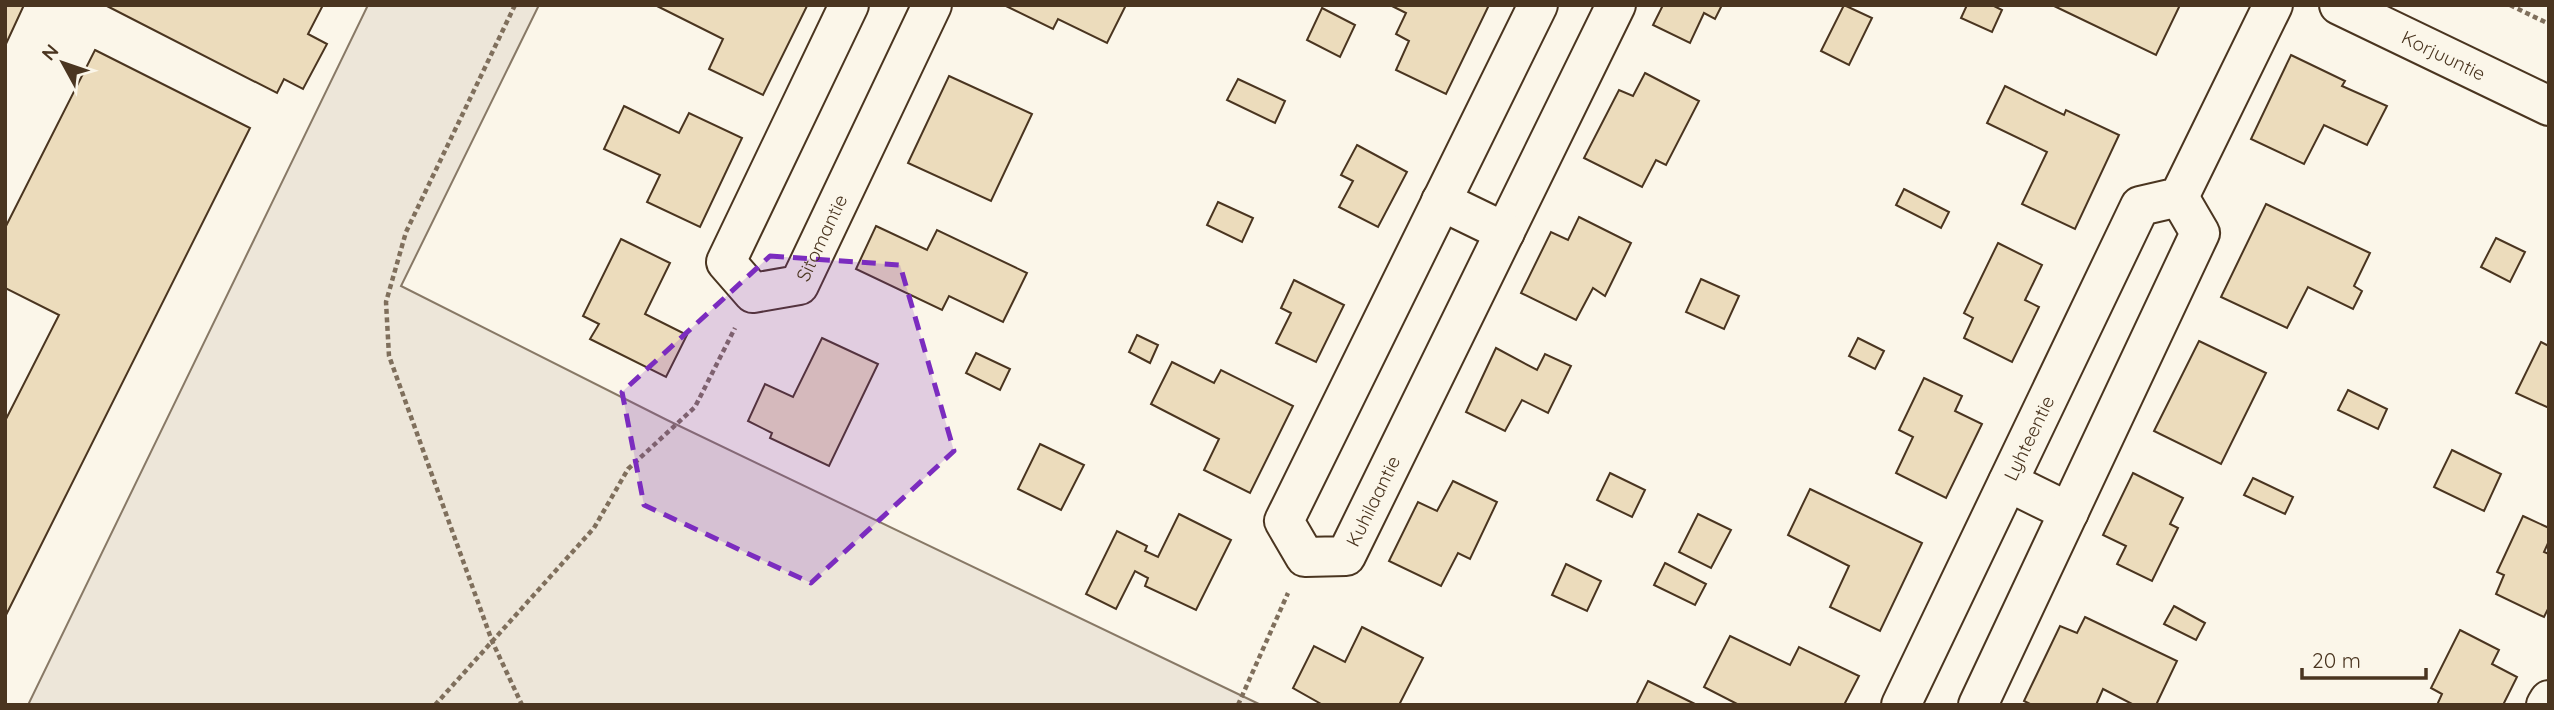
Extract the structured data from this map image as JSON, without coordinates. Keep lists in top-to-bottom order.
{
  "streets": {
    "street": [
      "Korjuuntie",
      "Sitomantie",
      "Lyhteentie",
      "Kuhilaantie"
    ]
  },
  "scale_bar": "20 m",
  "north": "top left"
}
